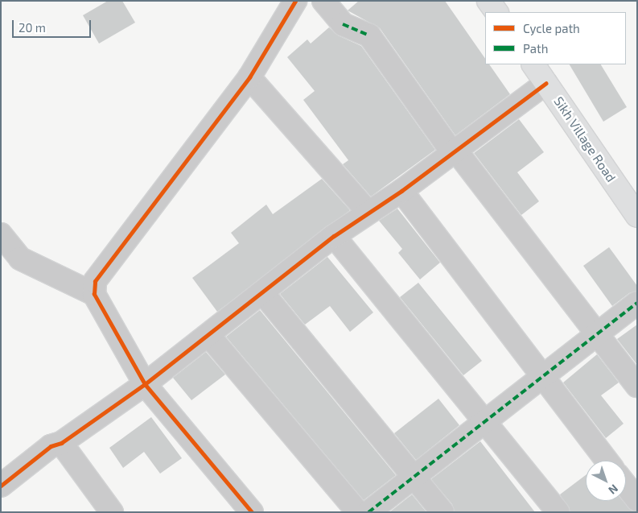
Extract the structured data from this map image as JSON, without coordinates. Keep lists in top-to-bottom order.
{
  "streets": {
    "main road": ["Sikh Village Road"]
  },
  "legend": ["Cycle path", "Path"],
  "scale_bar": "20 m",
  "north": "bottom right"
}
